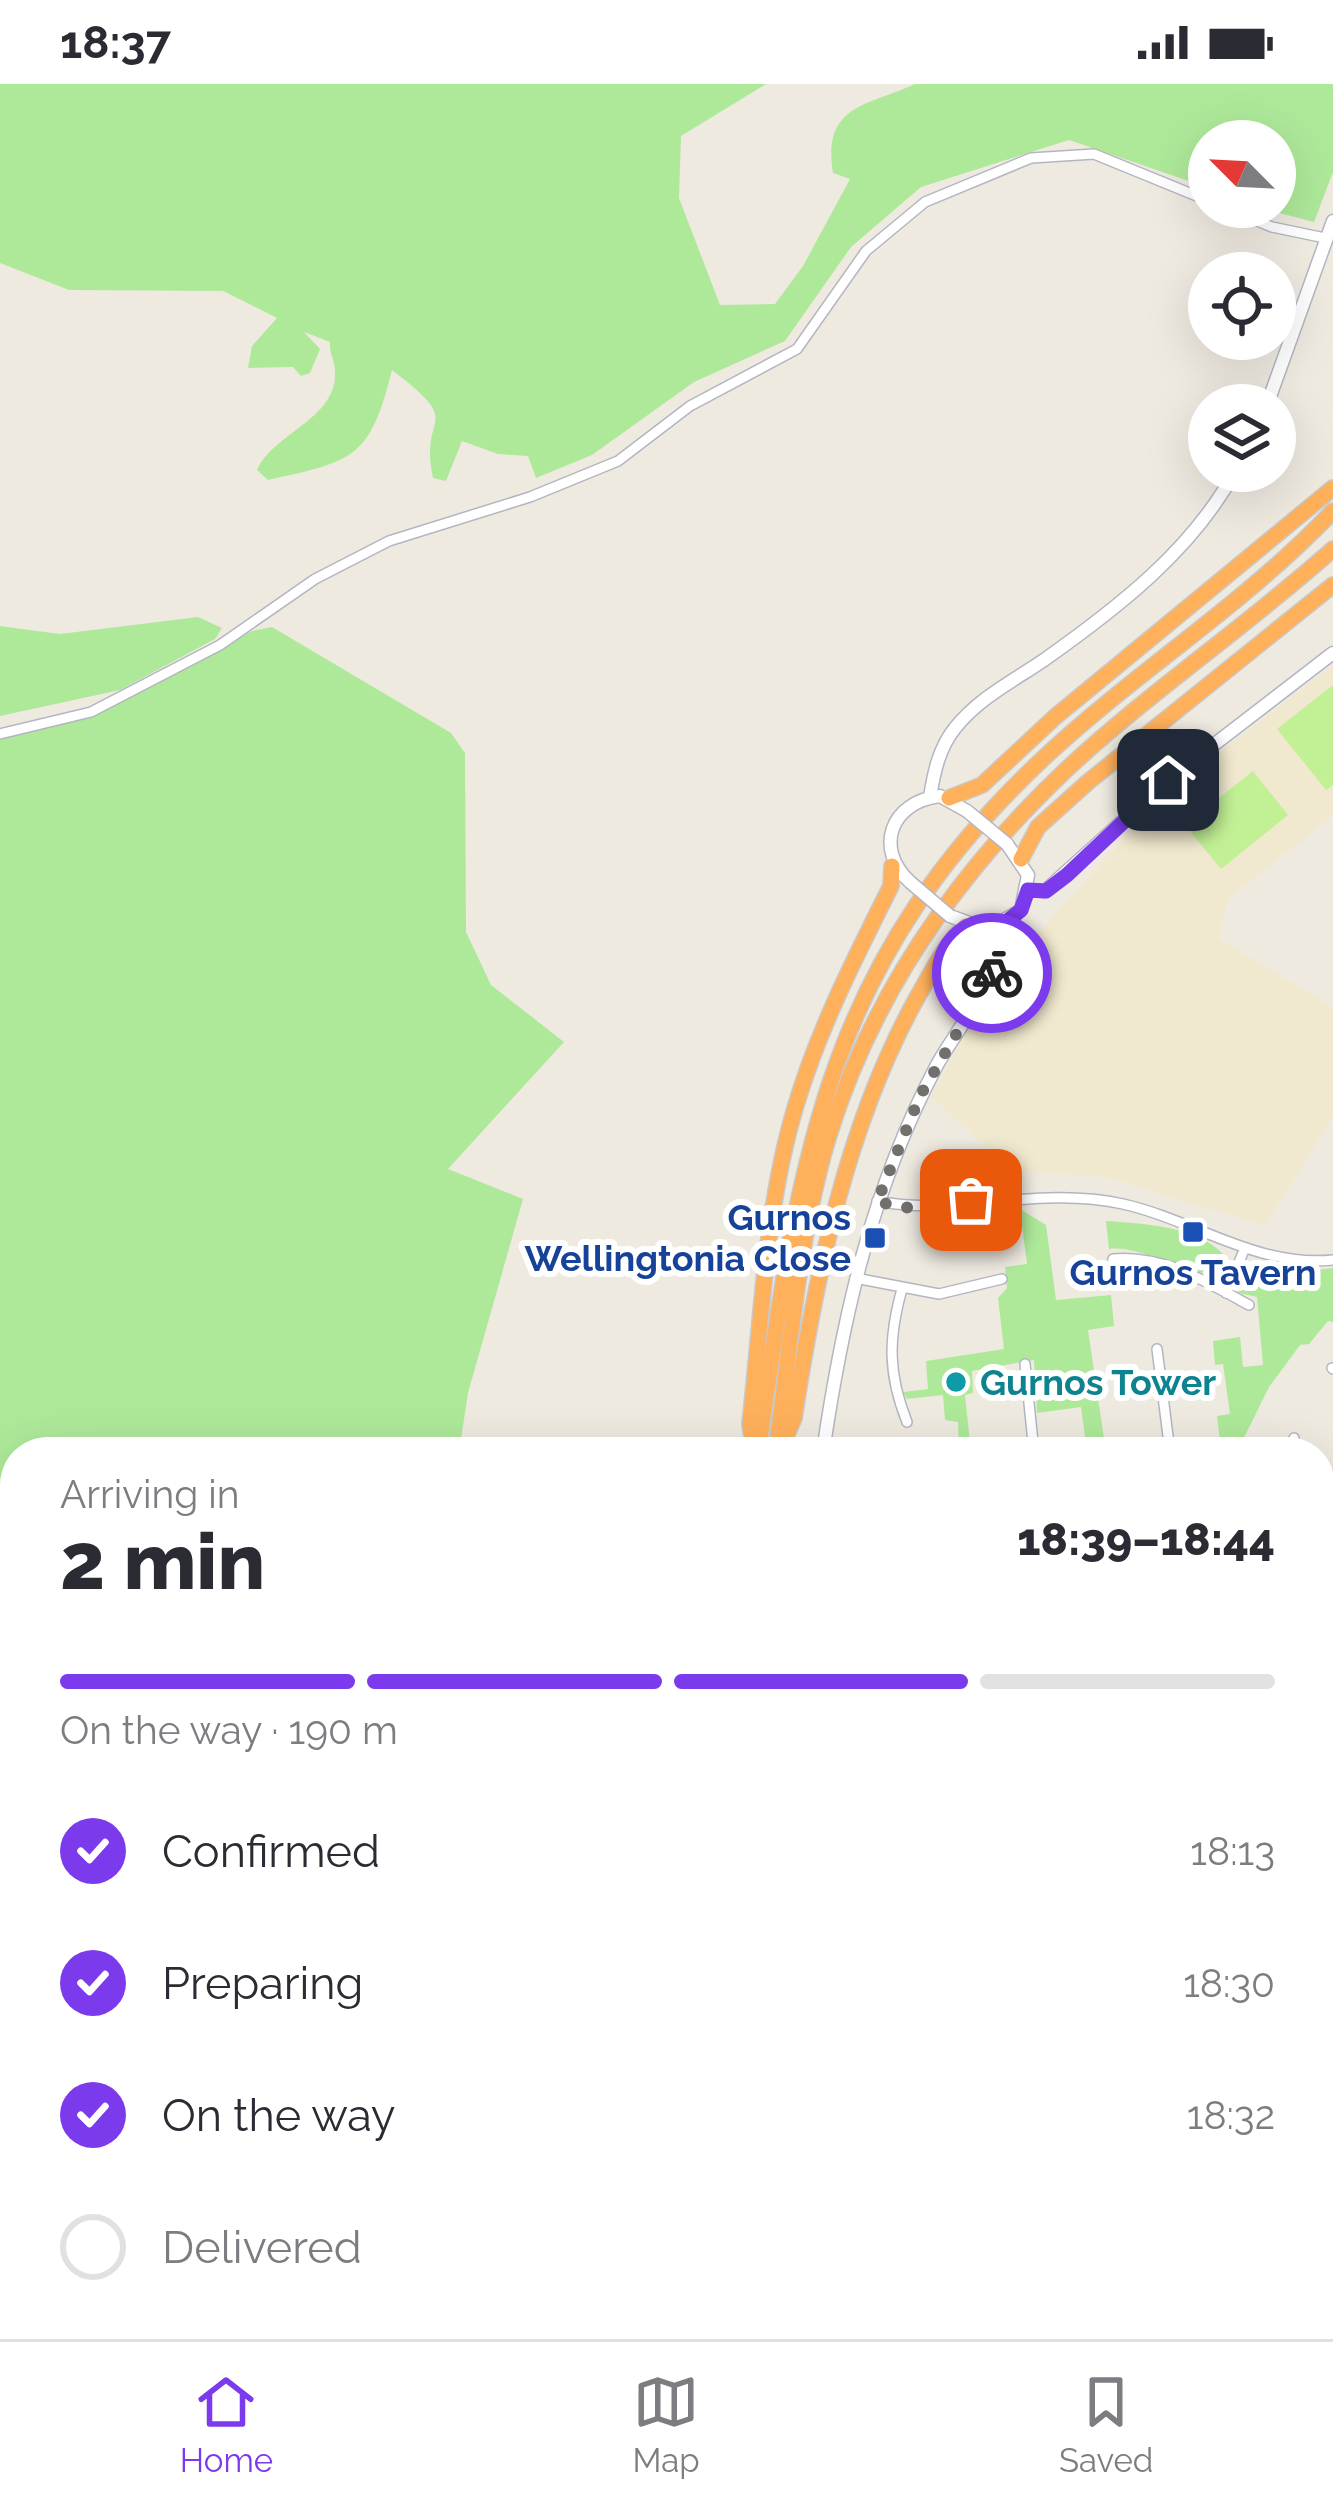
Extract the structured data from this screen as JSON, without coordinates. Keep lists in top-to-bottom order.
{
  "places": {
    "transit": ["Gurnos Tavern", "Gurnos Wellingtonia Close"],
    "other": ["Gurnos Tower"]
  },
  "north": "top left",
  "page": {
    "status": "18:37",
    "heading": ["2 min", "Arriving in", "18:39–18:44"],
    "bar": "On the way · 190 m",
    "list": [
      ["Confirmed", "18:13"],
      ["Preparing", "18:30"],
      ["On the way", "18:32"],
      "Delivered"
    ],
    "tabs": ["Home", "Map", "Saved"]
  }
}
